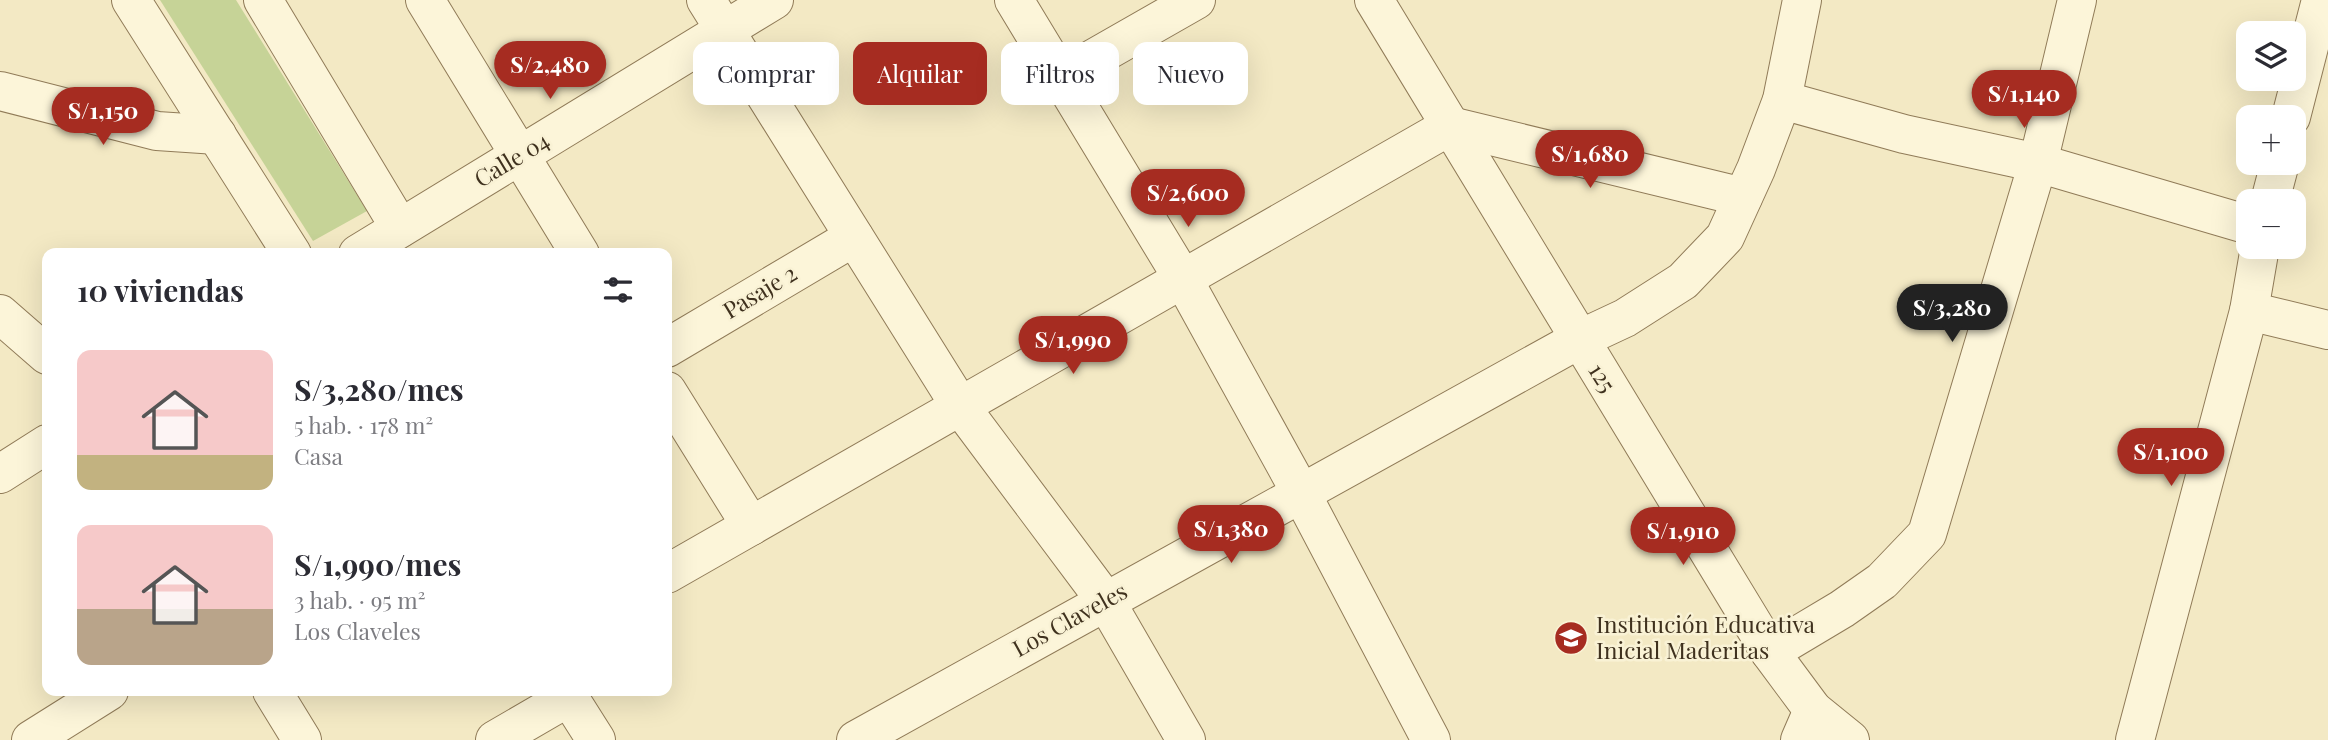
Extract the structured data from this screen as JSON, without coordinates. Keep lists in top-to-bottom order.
{
  "streets": {
    "street": [
      "Calle 04",
      "Pasaje 2",
      "125",
      "Los Claveles"
    ]
  },
  "crossings": [
    ["125", "Los Claveles"]
  ],
  "places": {
    "school or university": ["Institución Educativa Inicial Maderitas"]
  },
  "page": {
    "map_buttons": ["+", "−"],
    "price": [
      "S/2,480",
      "S/1,140",
      "S/1,150",
      "S/1,680",
      "S/2,600",
      "S/3,280",
      "S/1,990",
      "S/1,100",
      "S/1,380",
      "S/1,910"
    ],
    "chip": [
      "Comprar",
      "Alquilar",
      "Filtros",
      "Nuevo"
    ],
    "heading": "10 viviendas",
    "list": [
      {
        "name": "S/3,280/mes",
        "note": "5 hab. · 178 m² · Casa"
      },
      {
        "name": "S/1,990/mes",
        "note": "3 hab. · 95 m² · Los Claveles"
      }
    ]
  }
}
